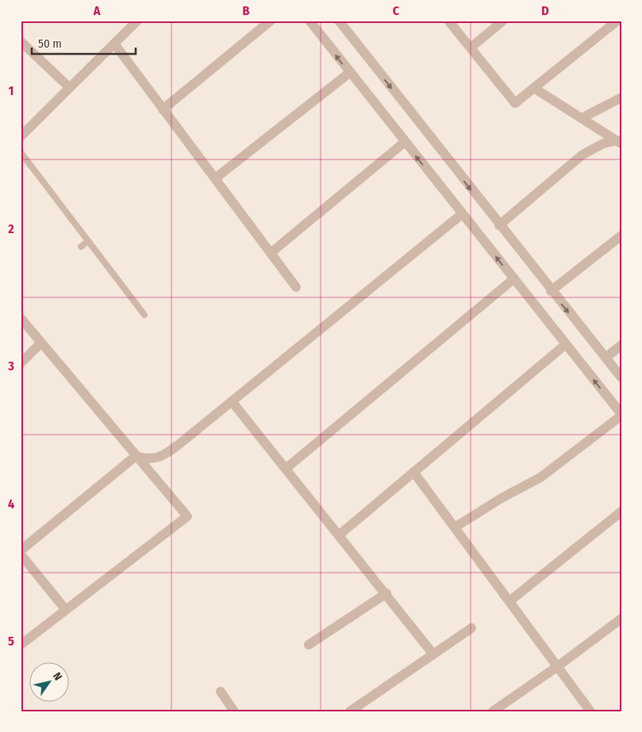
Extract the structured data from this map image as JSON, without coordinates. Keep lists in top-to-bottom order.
{
  "scale_bar": "50 m",
  "north": "top right",
  "grid": {
    "columns": [
      "A",
      "B",
      "C",
      "D"
    ],
    "rows": [
      "1",
      "2",
      "3",
      "4",
      "5"
    ]
  }
}
